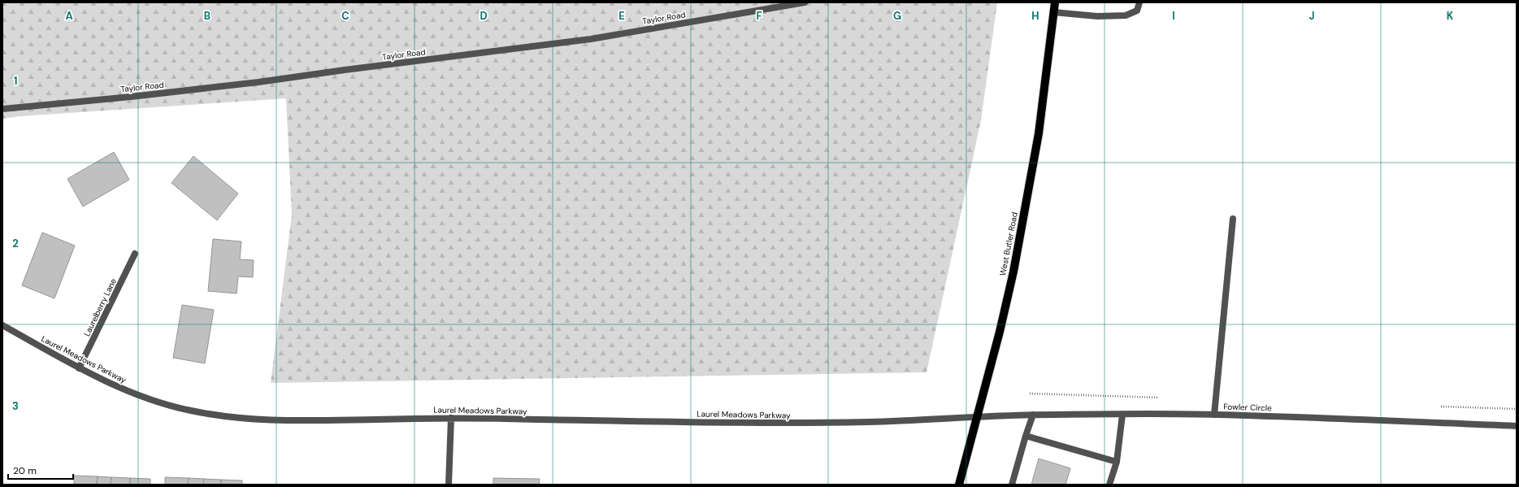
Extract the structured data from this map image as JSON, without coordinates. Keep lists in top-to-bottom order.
{
  "streets": {
    "main road": ["West Butler Road"],
    "street": [
      "Taylor Road",
      "Laurelberry Lane",
      "Laurel Meadows Parkway",
      "Fowler Circle"
    ]
  },
  "crossings": [
    ["West Butler Road", "Laurel Meadows Parkway"],
    ["West Butler Road", "Fowler Circle"],
    ["Laurelberry Lane", "Laurel Meadows Parkway"],
    ["Laurel Meadows Parkway", "Fowler Circle"]
  ],
  "scale_bar": "20 m",
  "grid": {
    "columns": [
      "A",
      "B",
      "C",
      "D",
      "E",
      "F",
      "G",
      "H",
      "I",
      "J",
      "K"
    ],
    "rows": ["1", "2", "3"]
  }
}
